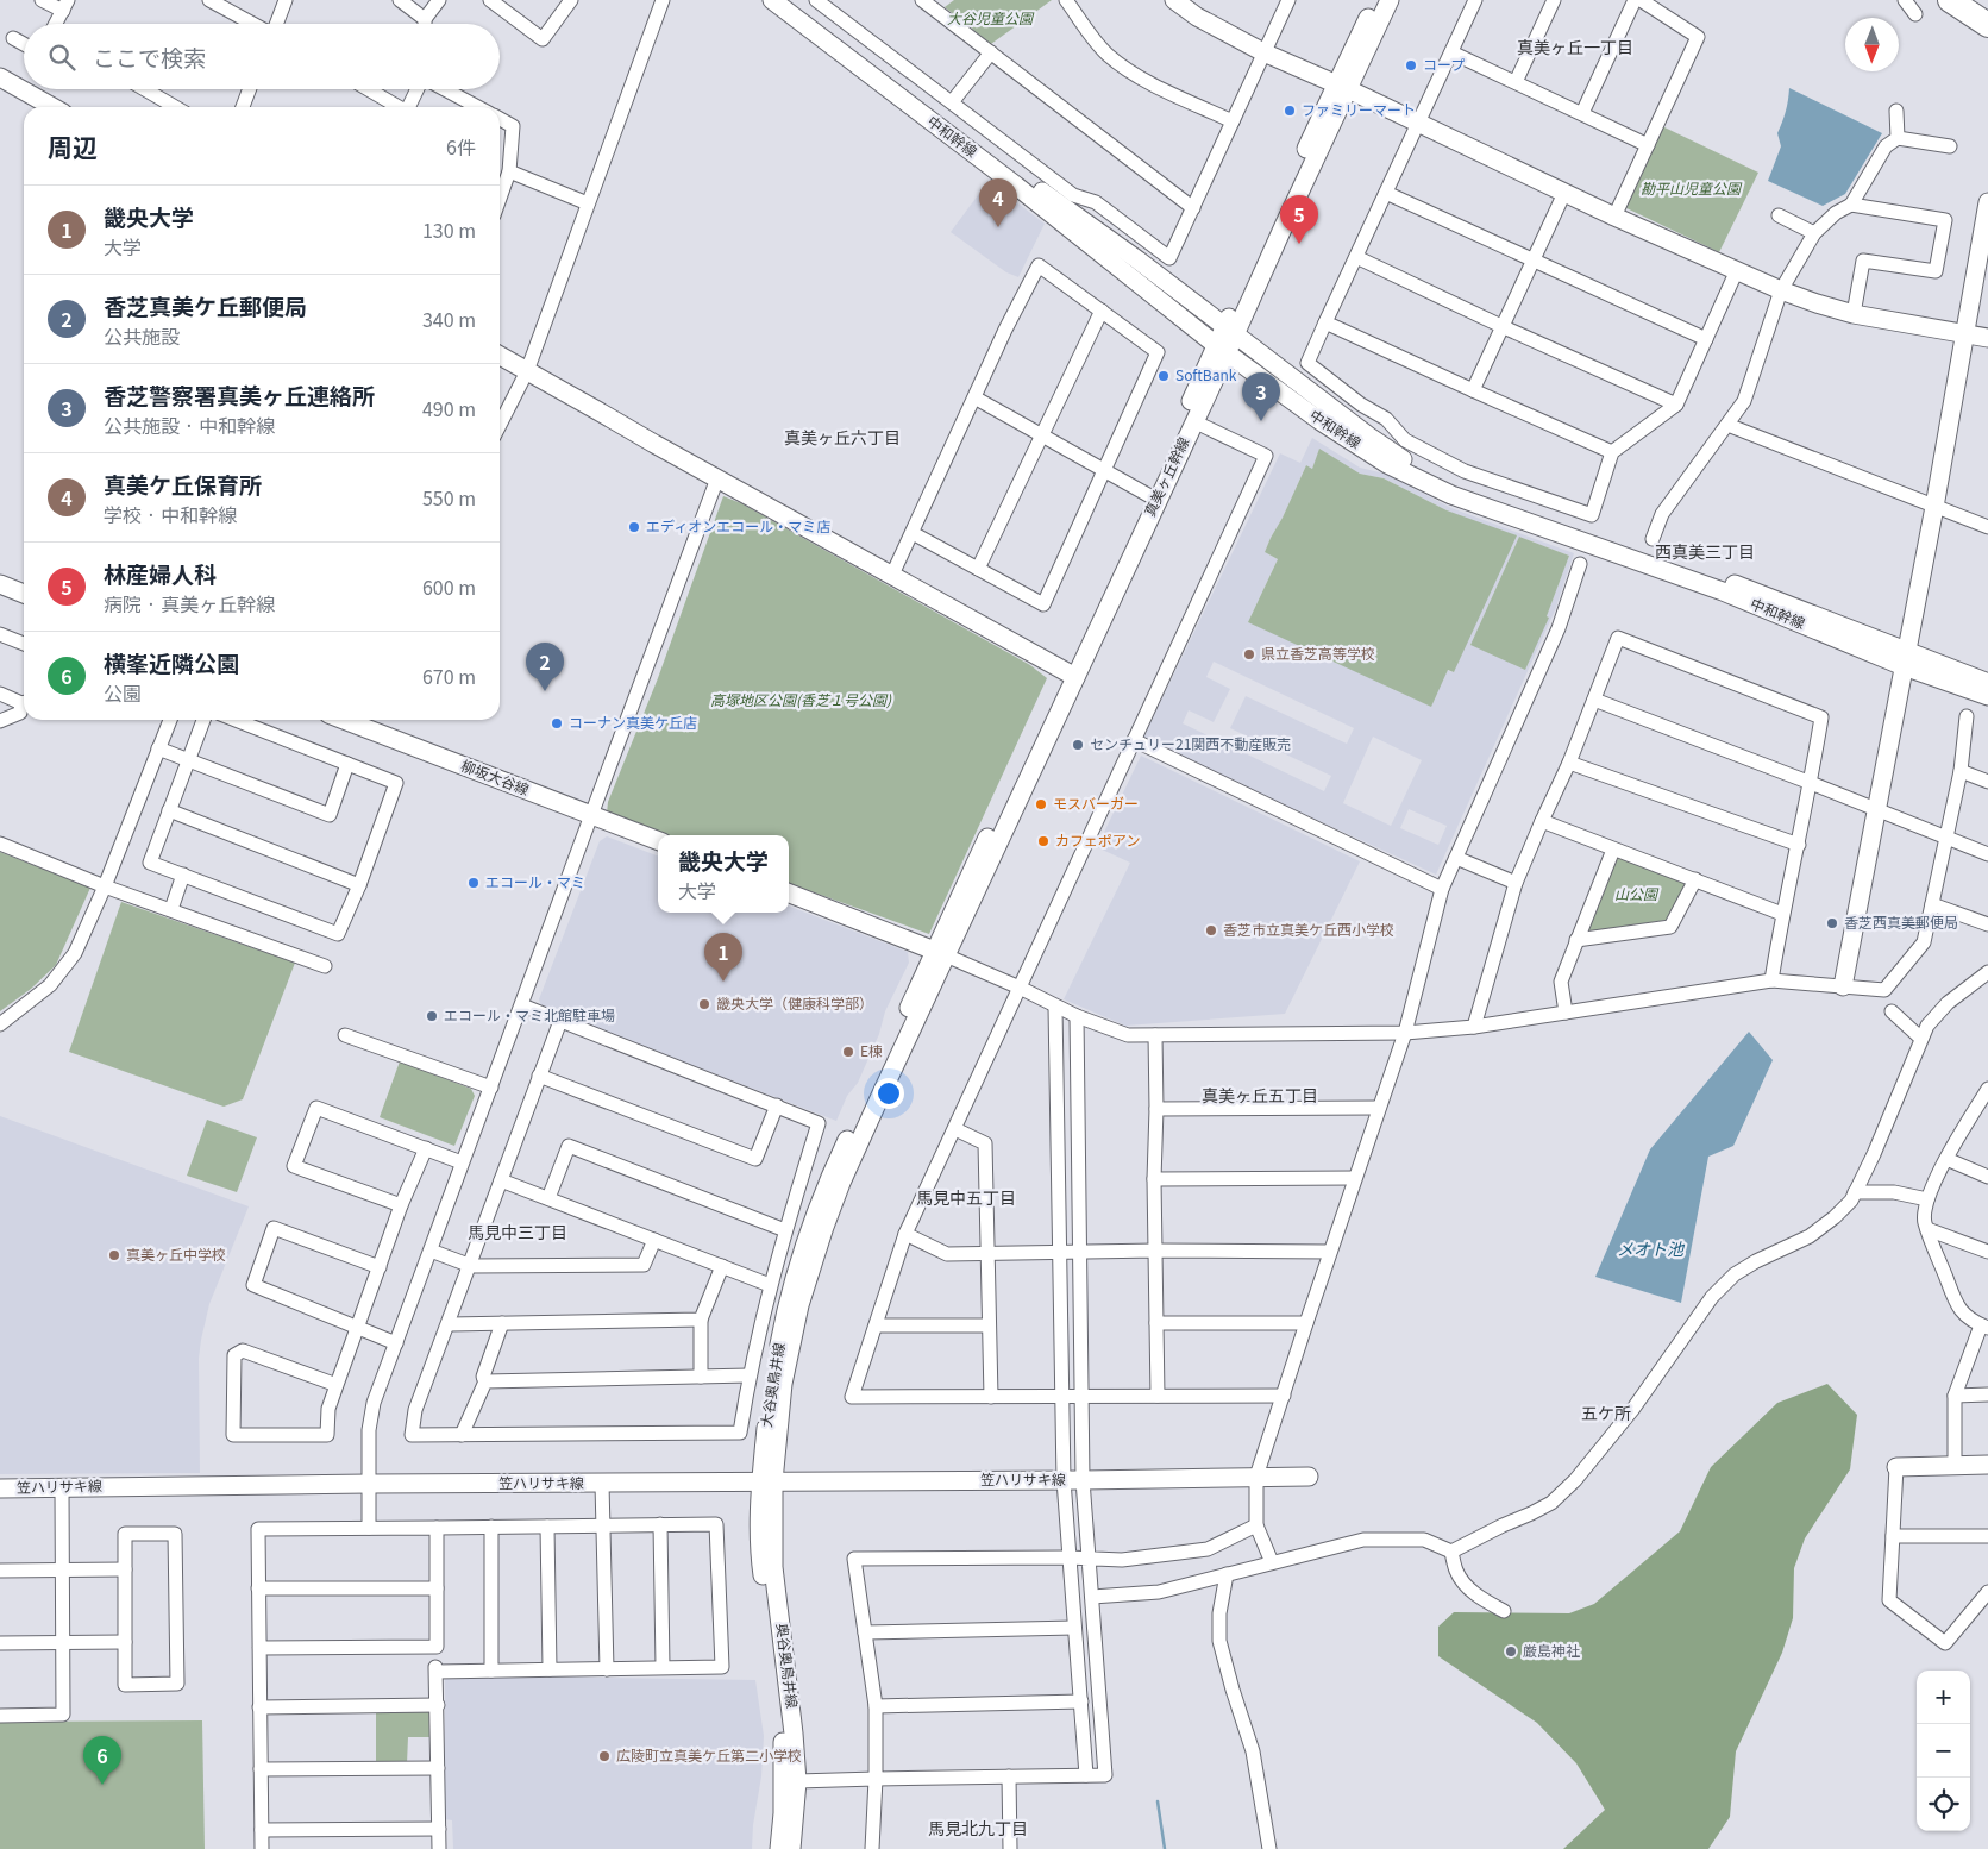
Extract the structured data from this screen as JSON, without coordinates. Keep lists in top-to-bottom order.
{
  "streets": {
    "street": [
      "中和幹線",
      "真美ヶ丘幹線",
      "柳坂大谷線",
      "大谷奥鳥井線",
      "笠ハリサキ線",
      "奥谷奥鳥井線"
    ]
  },
  "crossings": [
    ["中和幹線", "真美ヶ丘幹線"],
    ["真美ヶ丘幹線", "大谷奥鳥井線"],
    ["大谷奥鳥井線", "笠ハリサキ線"],
    ["大谷奥鳥井線", "奥谷奥鳥井線"],
    ["笠ハリサキ線", "奥谷奥鳥井線"]
  ],
  "districts": [
    "真美ヶ丘一丁目",
    "真美ヶ丘六丁目",
    "西真美三丁目",
    "真美ヶ丘五丁目",
    "馬見中五丁目",
    "馬見中三丁目",
    "五ケ所",
    "馬見北九丁目"
  ],
  "water": ["メオト池"],
  "parks": [
    "大谷児童公園",
    "勘平山児童公園",
    "高塚地区公園(香芝１号公園)",
    "山公園"
  ],
  "places": [
    "コープ",
    "ファミリーマート",
    "SoftBank",
    "エディオンエコール・マミ店",
    "県立香芝高等学校",
    "コーナン真美ケ丘店",
    "センチュリー21関西不動産販売",
    "モスバーガー",
    "カフェポアン",
    "エコール・マミ",
    "香芝西真美郵便局",
    "香芝市立真美ケ丘西小学校",
    "畿央大学（健康科学部）",
    "エコール・マミ北館駐車場",
    "E棟",
    "真美ヶ丘中学校",
    "厳島神社",
    "広陵町立真美ケ丘第二小学校"
  ],
  "north": "bottom",
  "page": {
    "search": "ここで検索",
    "heading": ["周辺", "6件"],
    "pins": [
      "4",
      "5",
      "3",
      "2",
      "1",
      "6"
    ],
    "list": [
      {
        "mark": "1",
        "name": "畿央大学",
        "note": "大学",
        "value": "130 m"
      },
      {
        "mark": "2",
        "name": "香芝真美ケ丘郵便局",
        "note": "公共施設",
        "value": "340 m"
      },
      {
        "mark": "3",
        "name": "香芝警察署真美ヶ丘連絡所",
        "note": "公共施設 · 中和幹線",
        "value": "490 m"
      },
      {
        "mark": "4",
        "name": "真美ケ丘保育所",
        "note": "学校 · 中和幹線",
        "value": "550 m"
      },
      {
        "mark": "5",
        "name": "林産婦人科",
        "note": "病院 · 真美ヶ丘幹線",
        "value": "600 m"
      },
      {
        "mark": "6",
        "name": "横峯近隣公園",
        "note": "公園",
        "value": "670 m"
      }
    ],
    "popup": ["畿央大学", "大学"],
    "map_buttons": ["+", "−"]
  }
}
